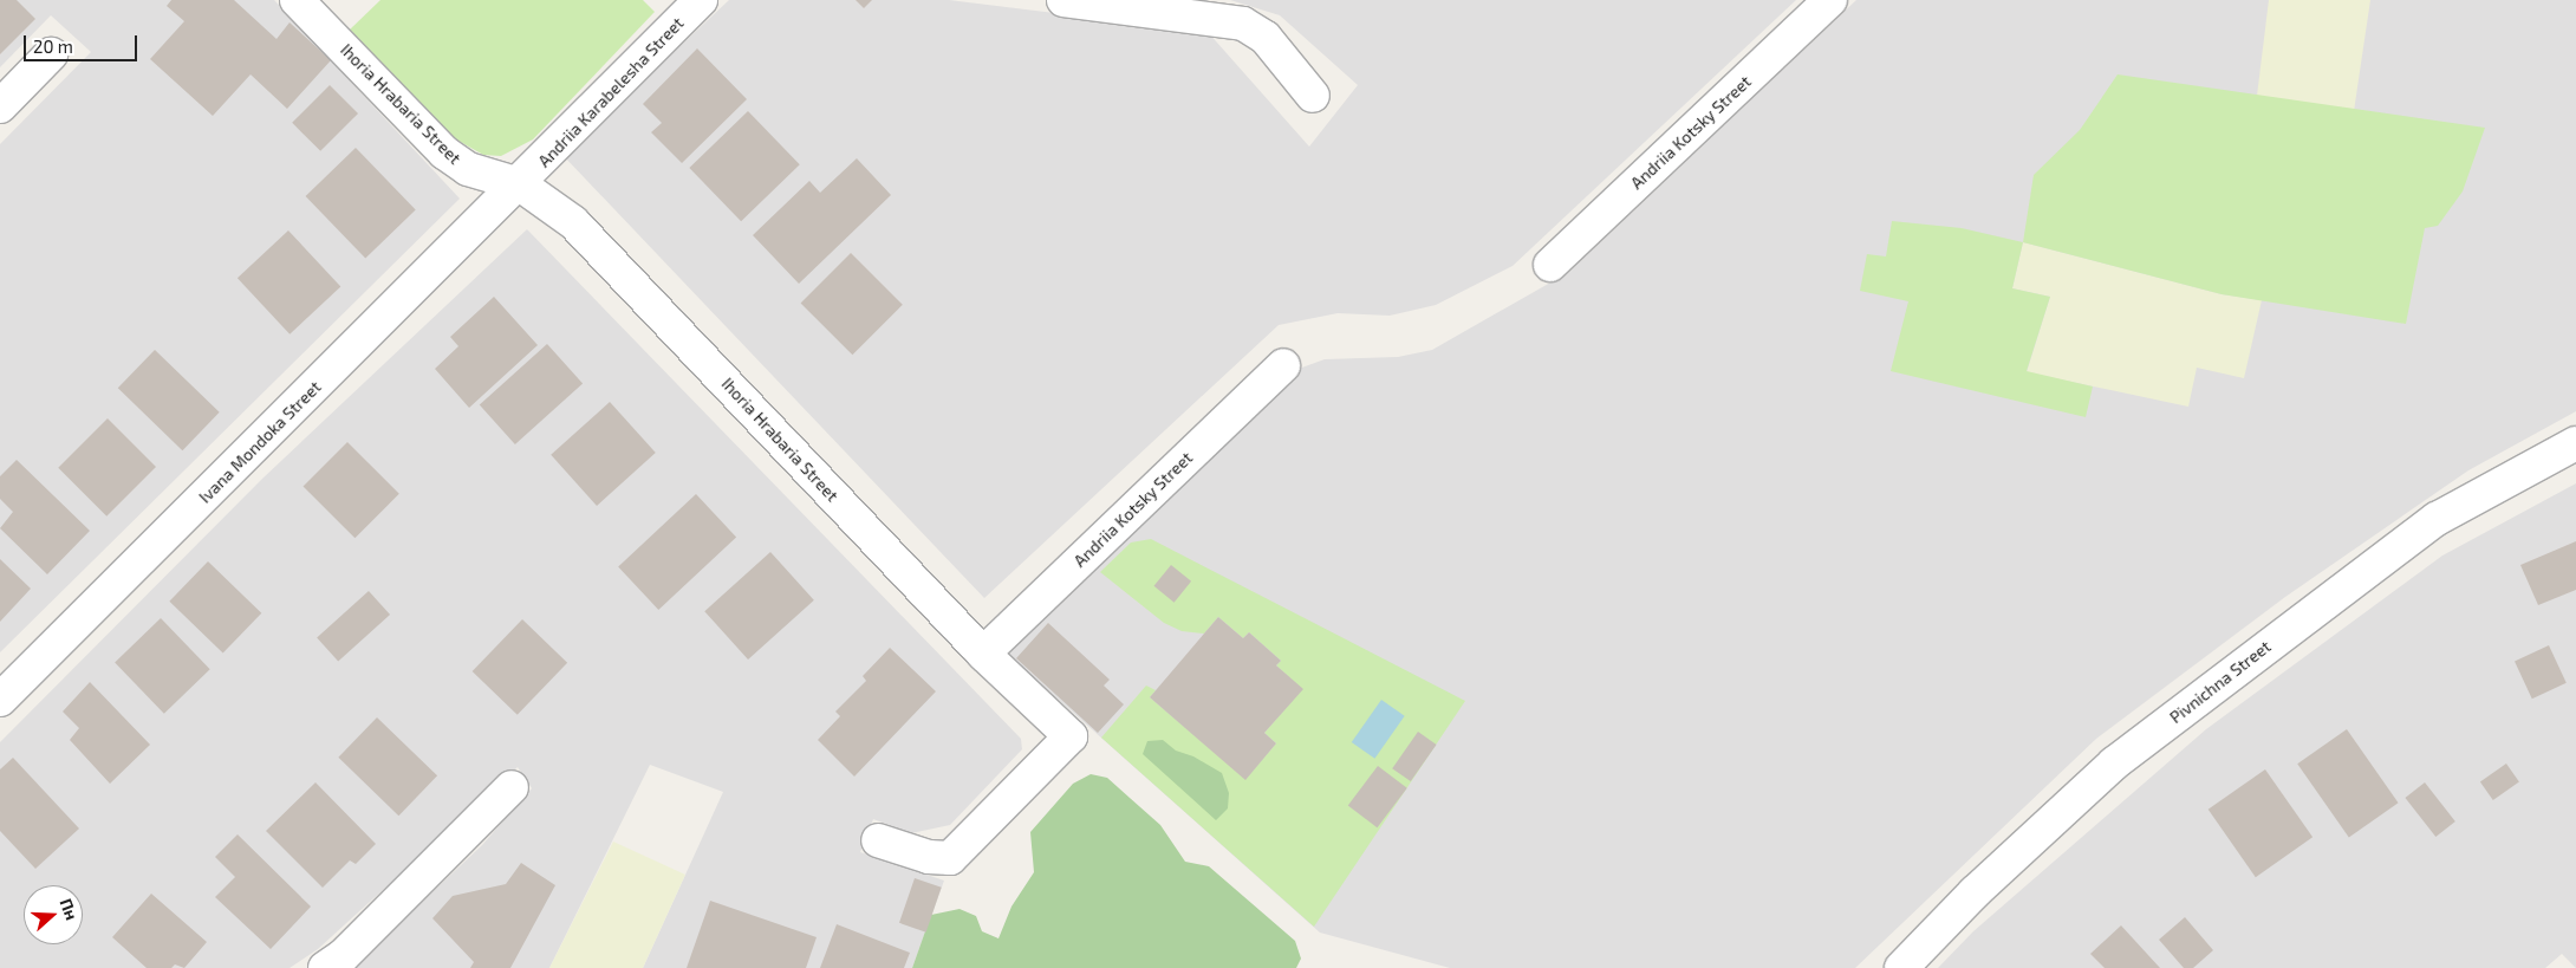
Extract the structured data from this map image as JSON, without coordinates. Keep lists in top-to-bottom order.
{
  "streets": {
    "street": [
      "Andriia Karabelesha Street",
      "Ihoria Hrabaria Street",
      "Andriia Kotsky Street",
      "Ivana Mondoka Street",
      "Pivnichna Street"
    ]
  },
  "crossings": [
    ["Andriia Karabelesha Street", "Ihoria Hrabaria Street"],
    ["Andriia Karabelesha Street", "Ivana Mondoka Street"],
    ["Ihoria Hrabaria Street", "Andriia Kotsky Street"],
    ["Ihoria Hrabaria Street", "Ivana Mondoka Street"]
  ],
  "scale_bar": "20 m",
  "north": "right"
}
